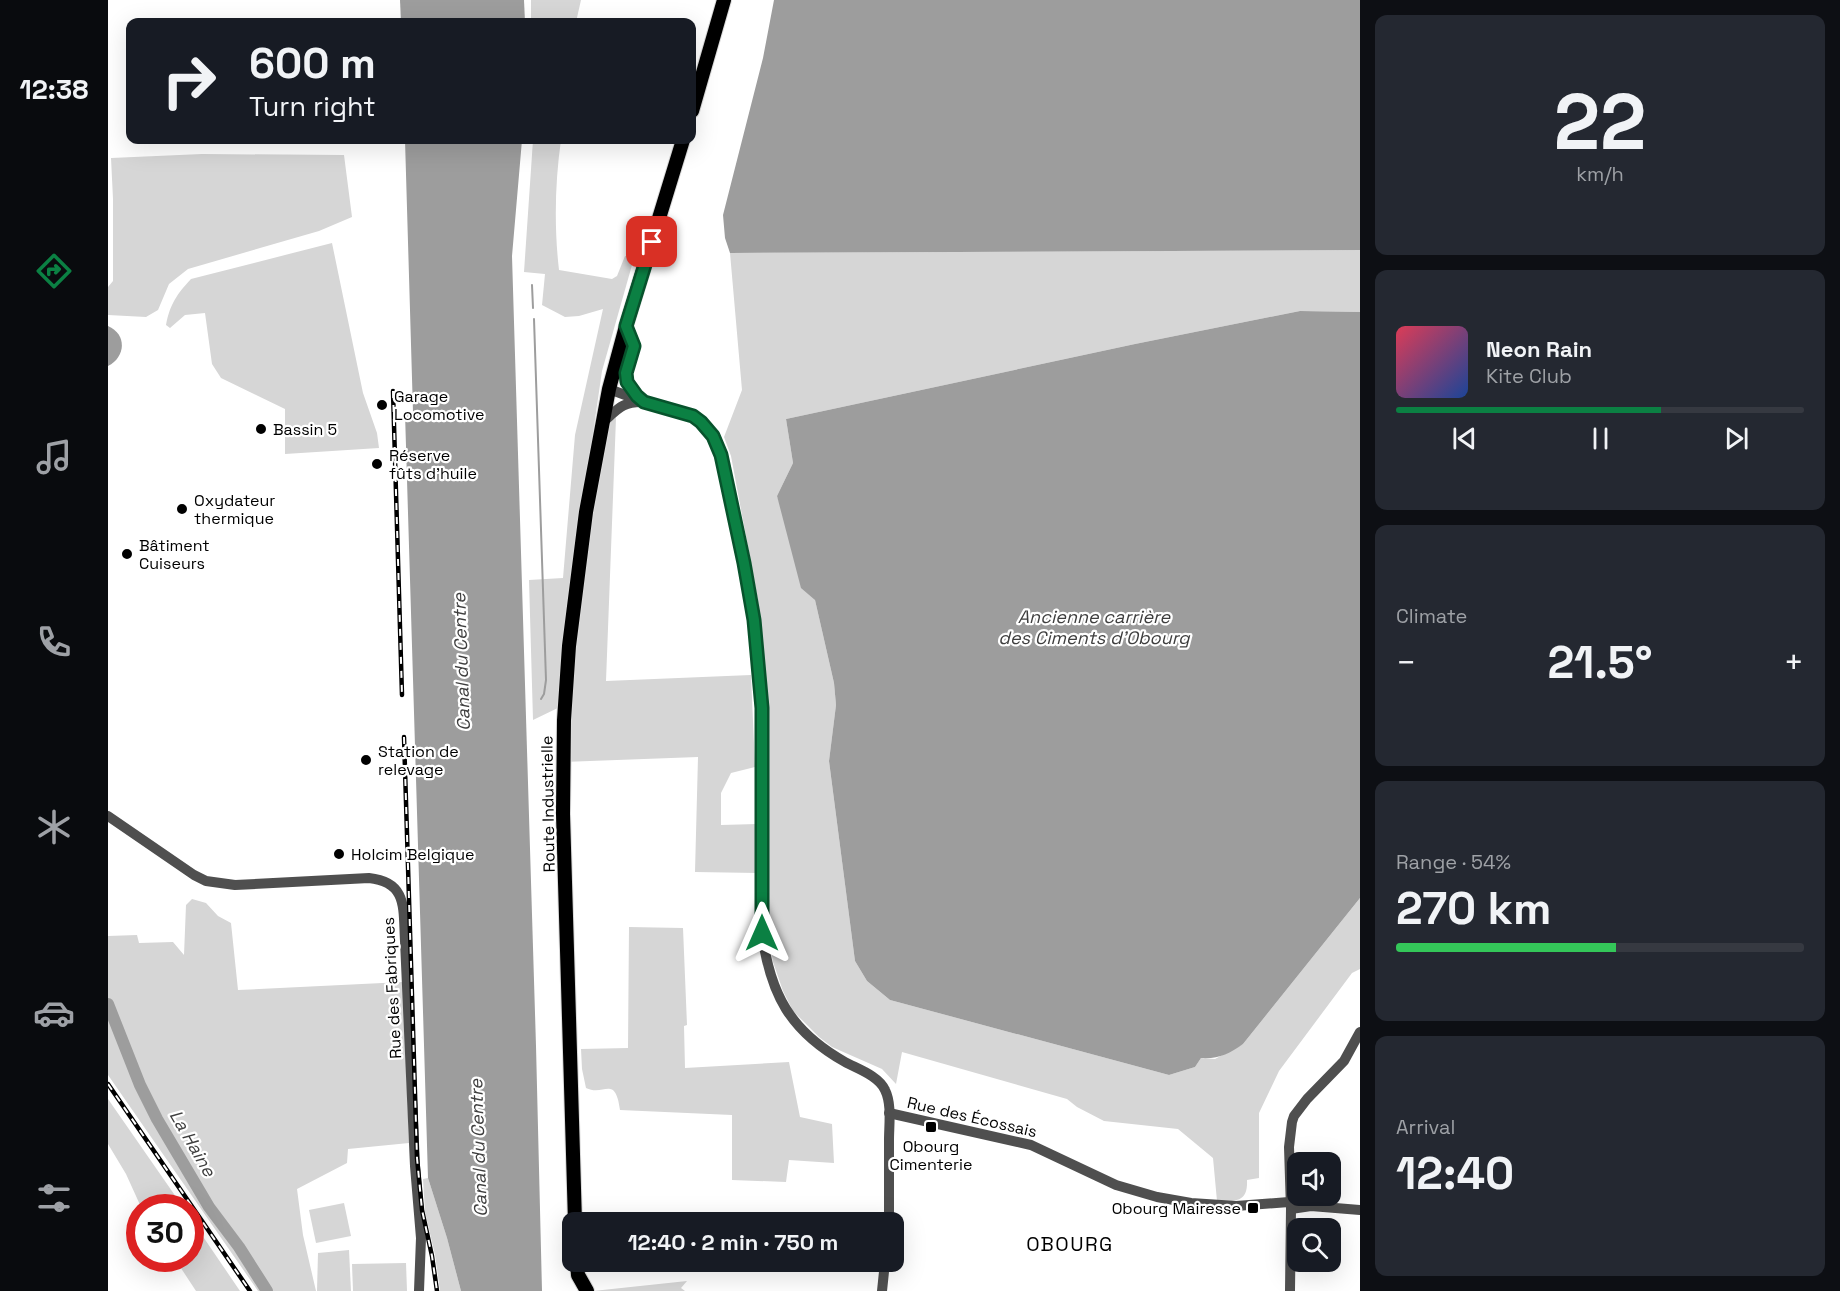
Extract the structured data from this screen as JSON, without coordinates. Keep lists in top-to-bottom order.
{
  "streets": {
    "main road": ["Route Industrielle"],
    "street": ["Rue des Fabriques", "Rue des Écossais"]
  },
  "districts": ["OBOURG"],
  "water": ["Ancienne carrière des Ciments d'Obourg", "Canal du Centre", "La Haine"],
  "places": {
    "other": [
      "Garage Locomotive",
      "Bassin 5",
      "Réserve fûts d'huile",
      "Oxydateur thermique",
      "Bâtiment Cuiseurs",
      "Station de relevage",
      "Holcim Belgique"
    ],
    "transit": ["Obourg Cimenterie", "Obourg Mairesse"]
  },
  "page": {
    "tabs": "12:38",
    "tile": [
      ["22", "km/h"],
      "Climate",
      ["Range · 54%", "270 km"],
      ["Arrival", "12:40"]
    ],
    "turn": ["600 m", "Turn right"],
    "song": ["Neon Rain", "Kite Club"],
    "heat": ["−", "21.5°", "+"],
    "limit": "30",
    "trip": "12:40 · 2 min · 750 m"
  }
}
